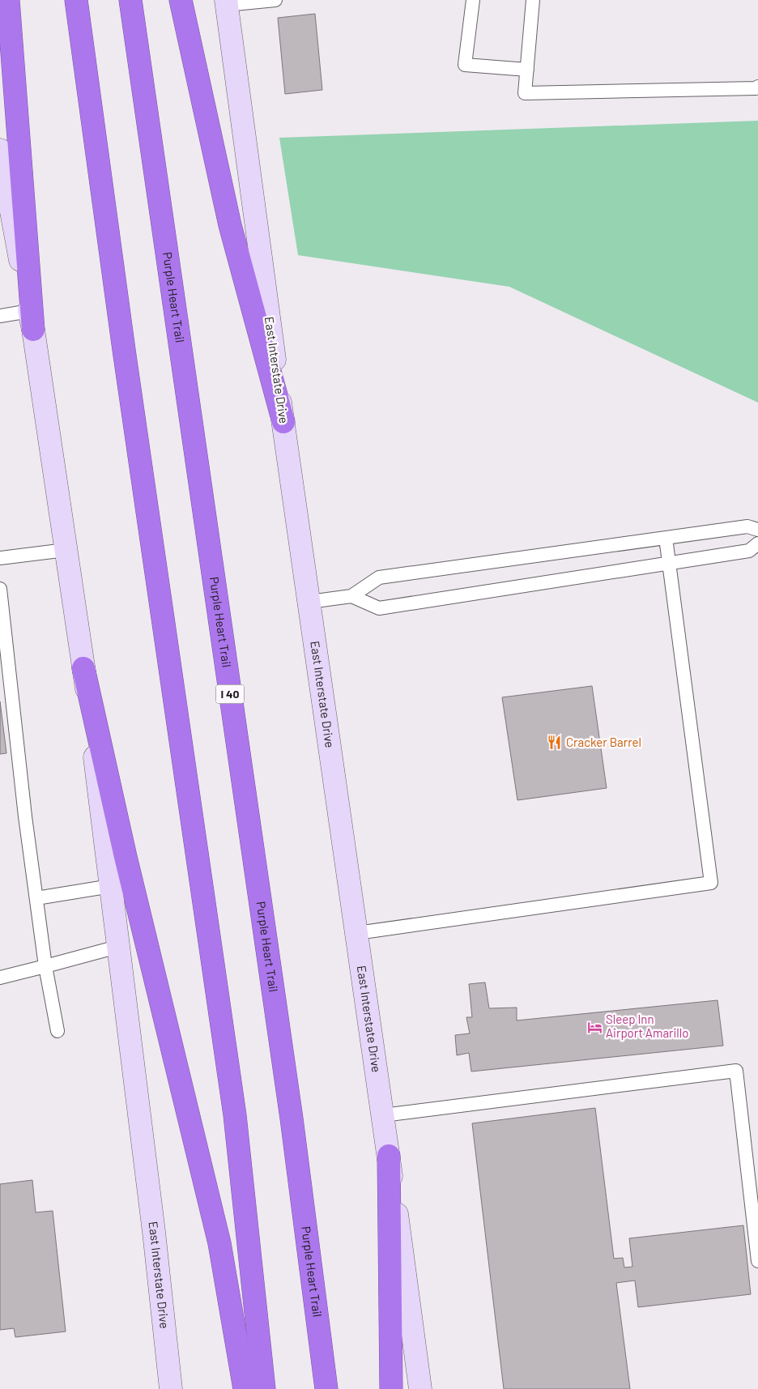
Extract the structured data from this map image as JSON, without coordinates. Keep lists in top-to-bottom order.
{
  "streets": {
    "highway": ["Purple Heart Trail", "I 40"],
    "main road": ["East Interstate Drive"]
  },
  "places": {
    "restaurant": ["Cracker Barrel"],
    "hotel": ["Sleep Inn Airport Amarillo"]
  }
}
